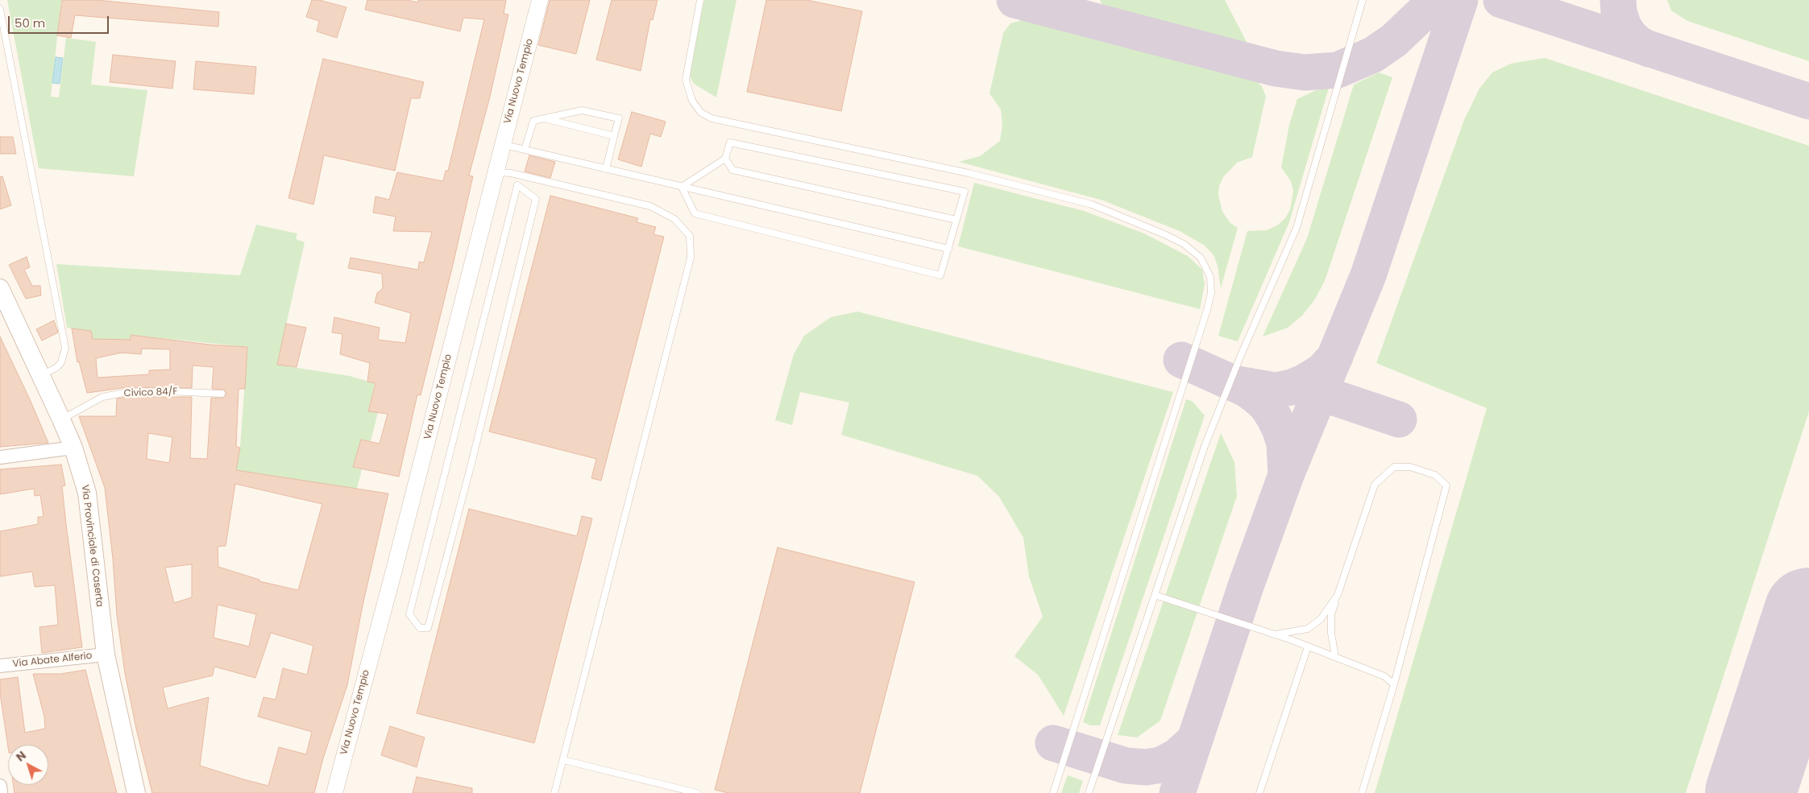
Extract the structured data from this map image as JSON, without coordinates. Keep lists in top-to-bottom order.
{
  "streets": {
    "main road": ["Via Provinciale di Caserta"],
    "street": ["Via Nuovo Tempio", "Via Abate Alferio"],
    "lane": ["Civico 84/F"]
  },
  "crossings": [
    ["Civico 84/F", "Via Provinciale di Caserta"],
    ["Via Provinciale di Caserta", "Via Abate Alferio"]
  ],
  "scale_bar": "50 m",
  "north": "top left"
}
